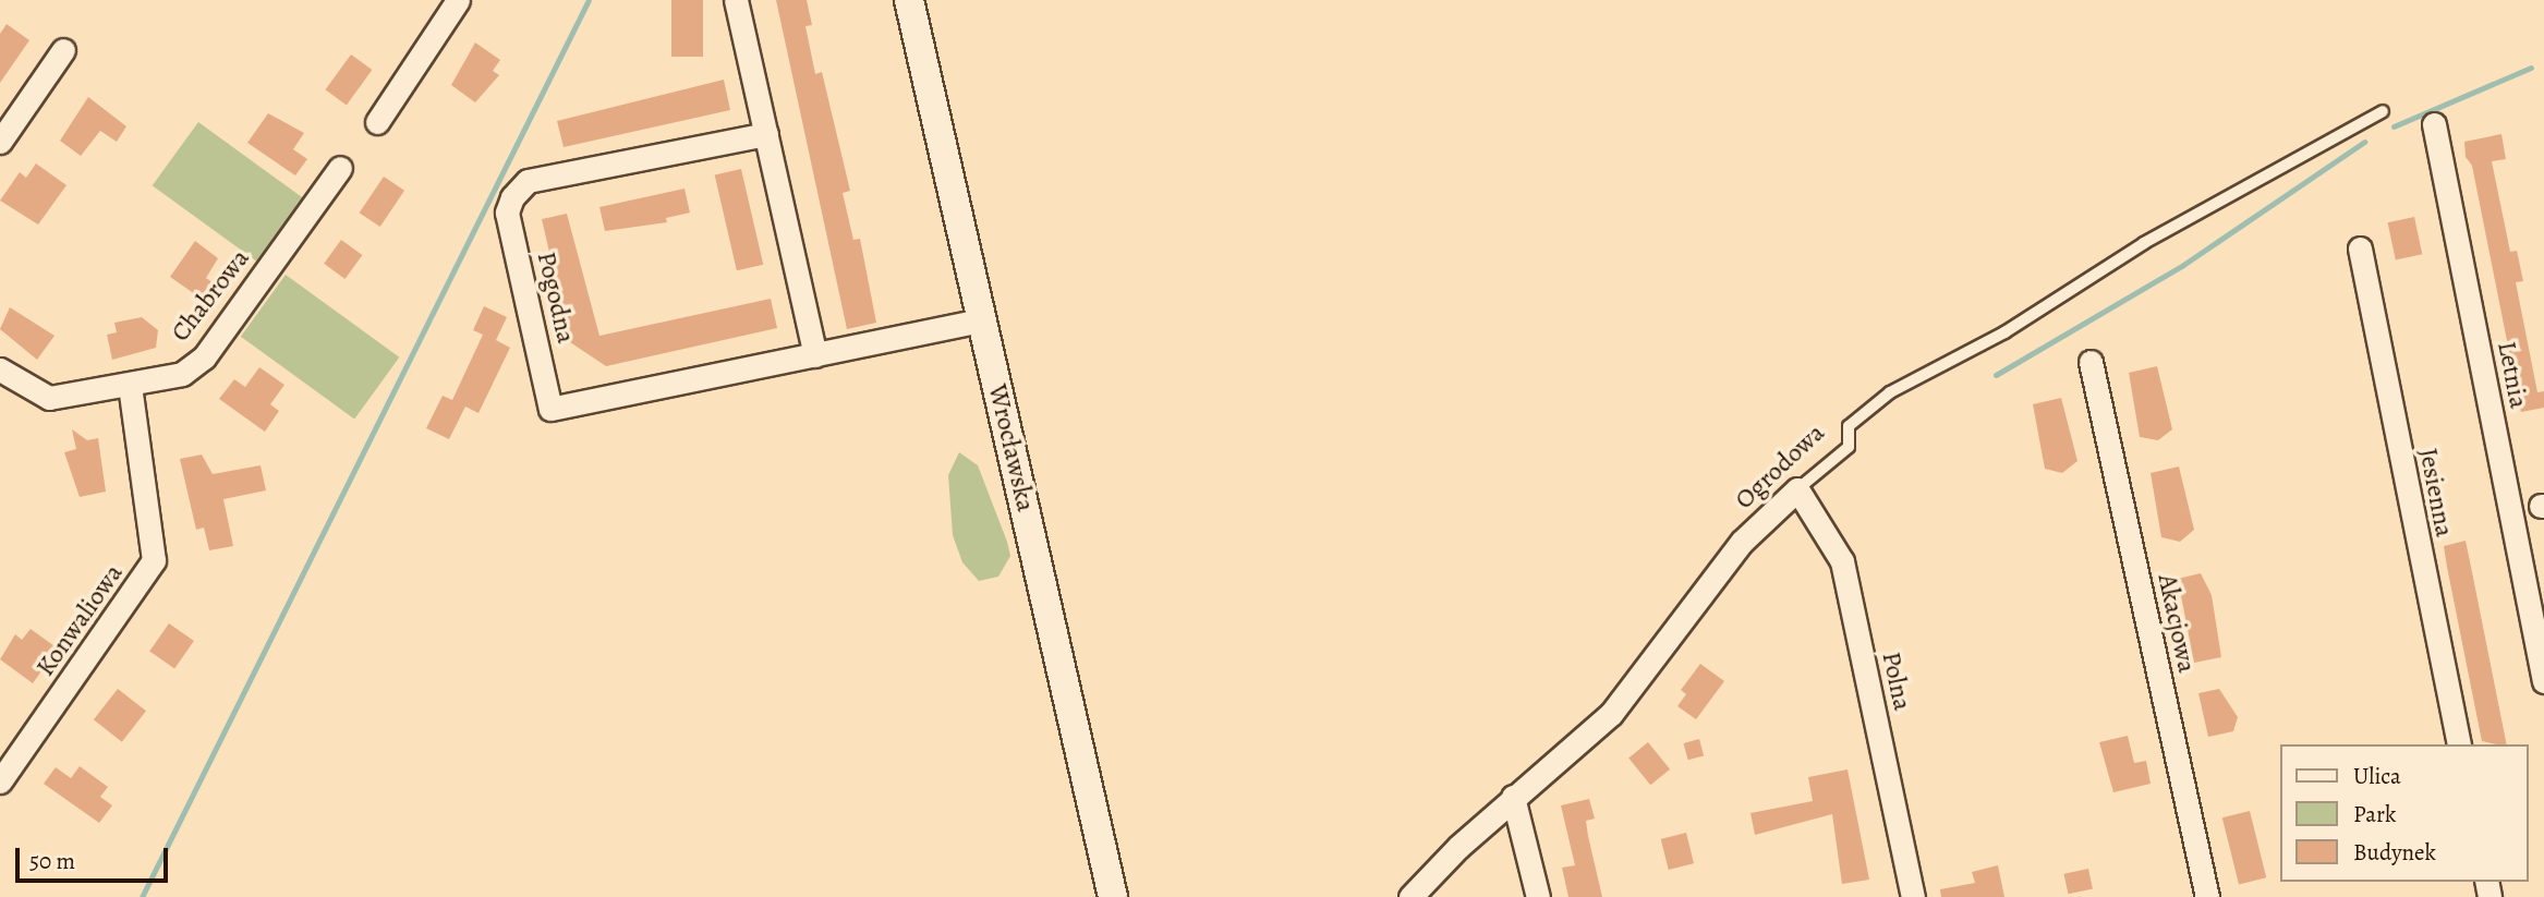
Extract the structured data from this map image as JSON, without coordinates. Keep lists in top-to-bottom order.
{
  "streets": {
    "street": [
      "Chabrowa",
      "Pogodna",
      "Letnia",
      "Wrocławska",
      "Ogrodowa",
      "Jesienna",
      "Konwaliowa",
      "Akacjowa",
      "Polna"
    ]
  },
  "crossings": [
    ["Chabrowa", "Konwaliowa"],
    ["Pogodna", "Wrocławska"],
    ["Ogrodowa", "Polna"]
  ],
  "legend": ["Ulica", "Park", "Budynek"],
  "scale_bar": "50 m"
}
